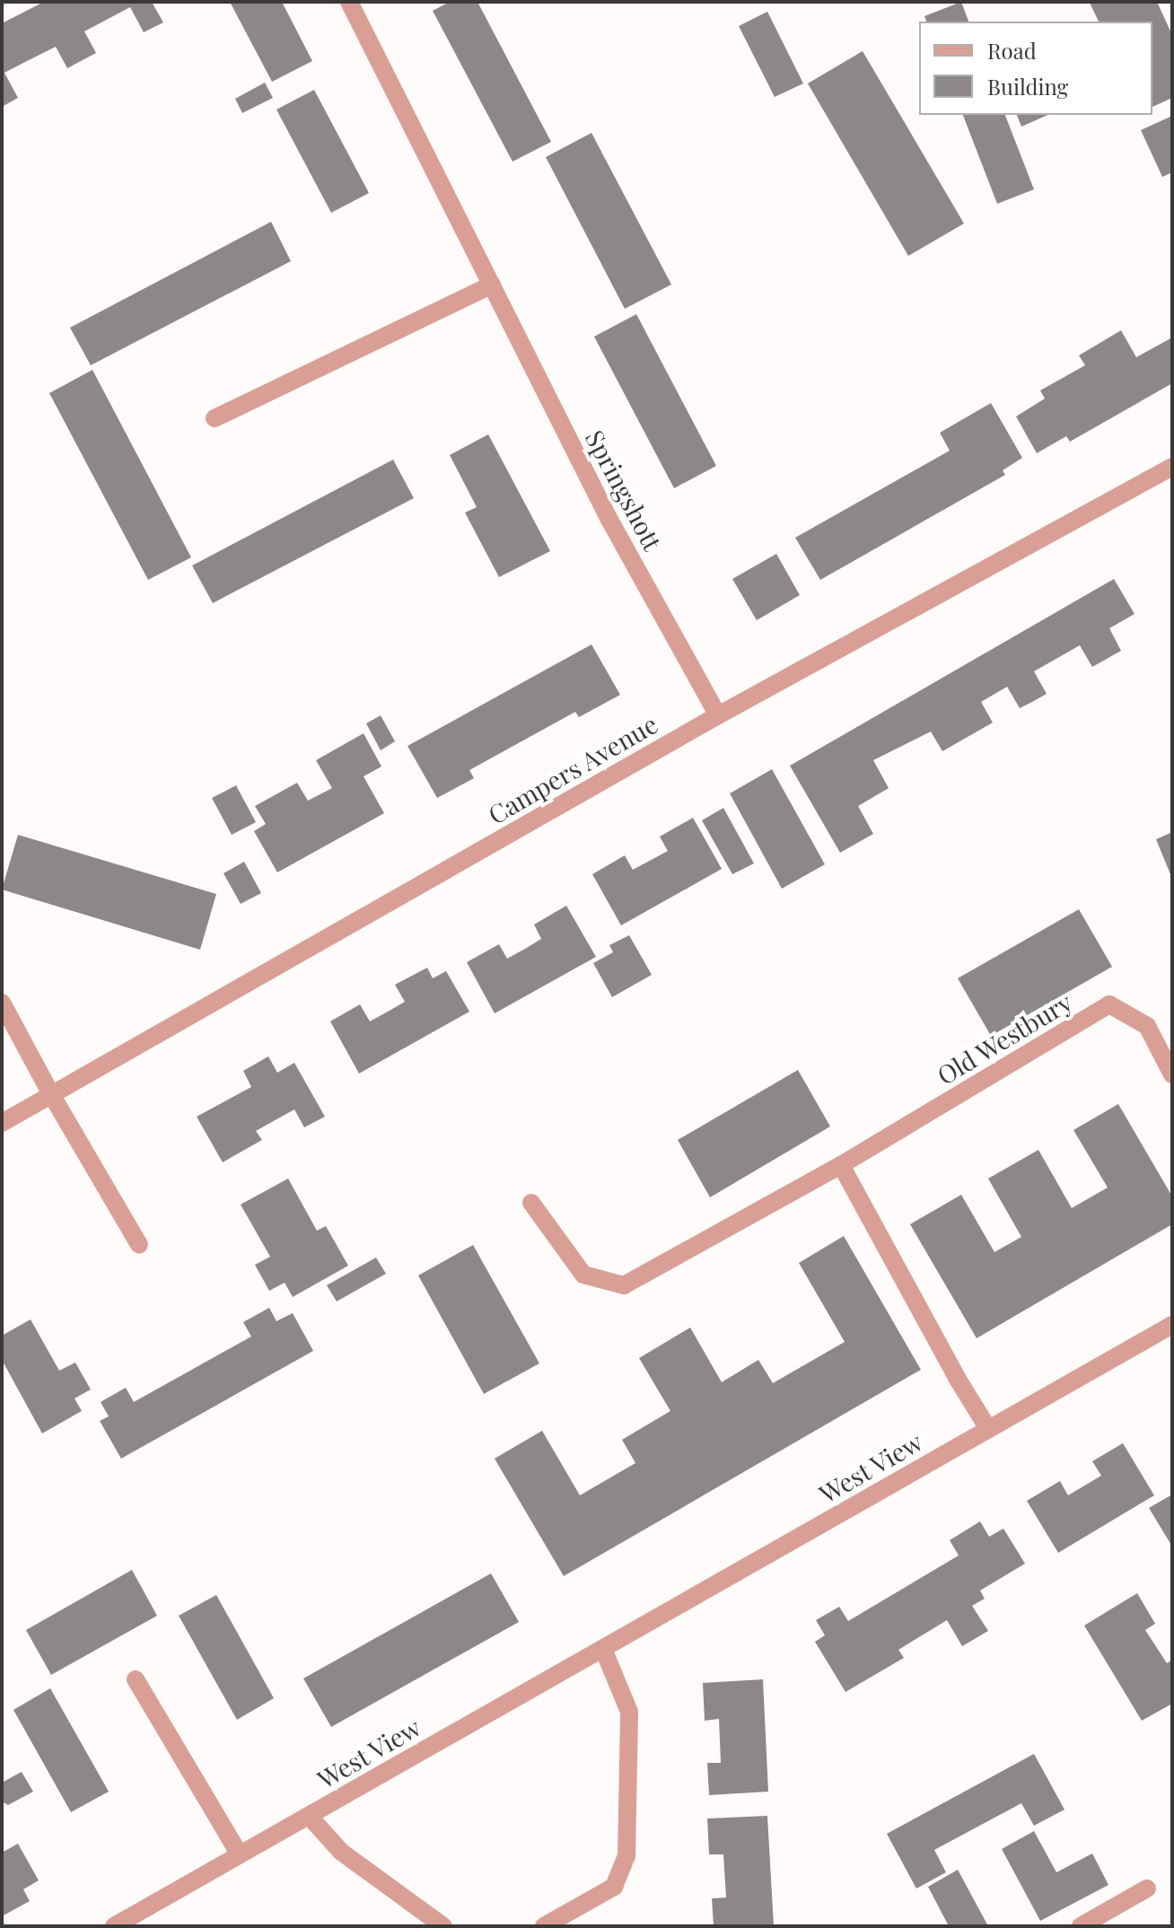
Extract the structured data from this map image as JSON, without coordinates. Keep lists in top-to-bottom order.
{
  "streets": {
    "street": [
      "Springshott",
      "Campers Avenue",
      "Old Westbury",
      "West View"
    ]
  },
  "crossings": [
    ["Springshott", "Campers Avenue"]
  ],
  "legend": ["Road", "Building"]
}
